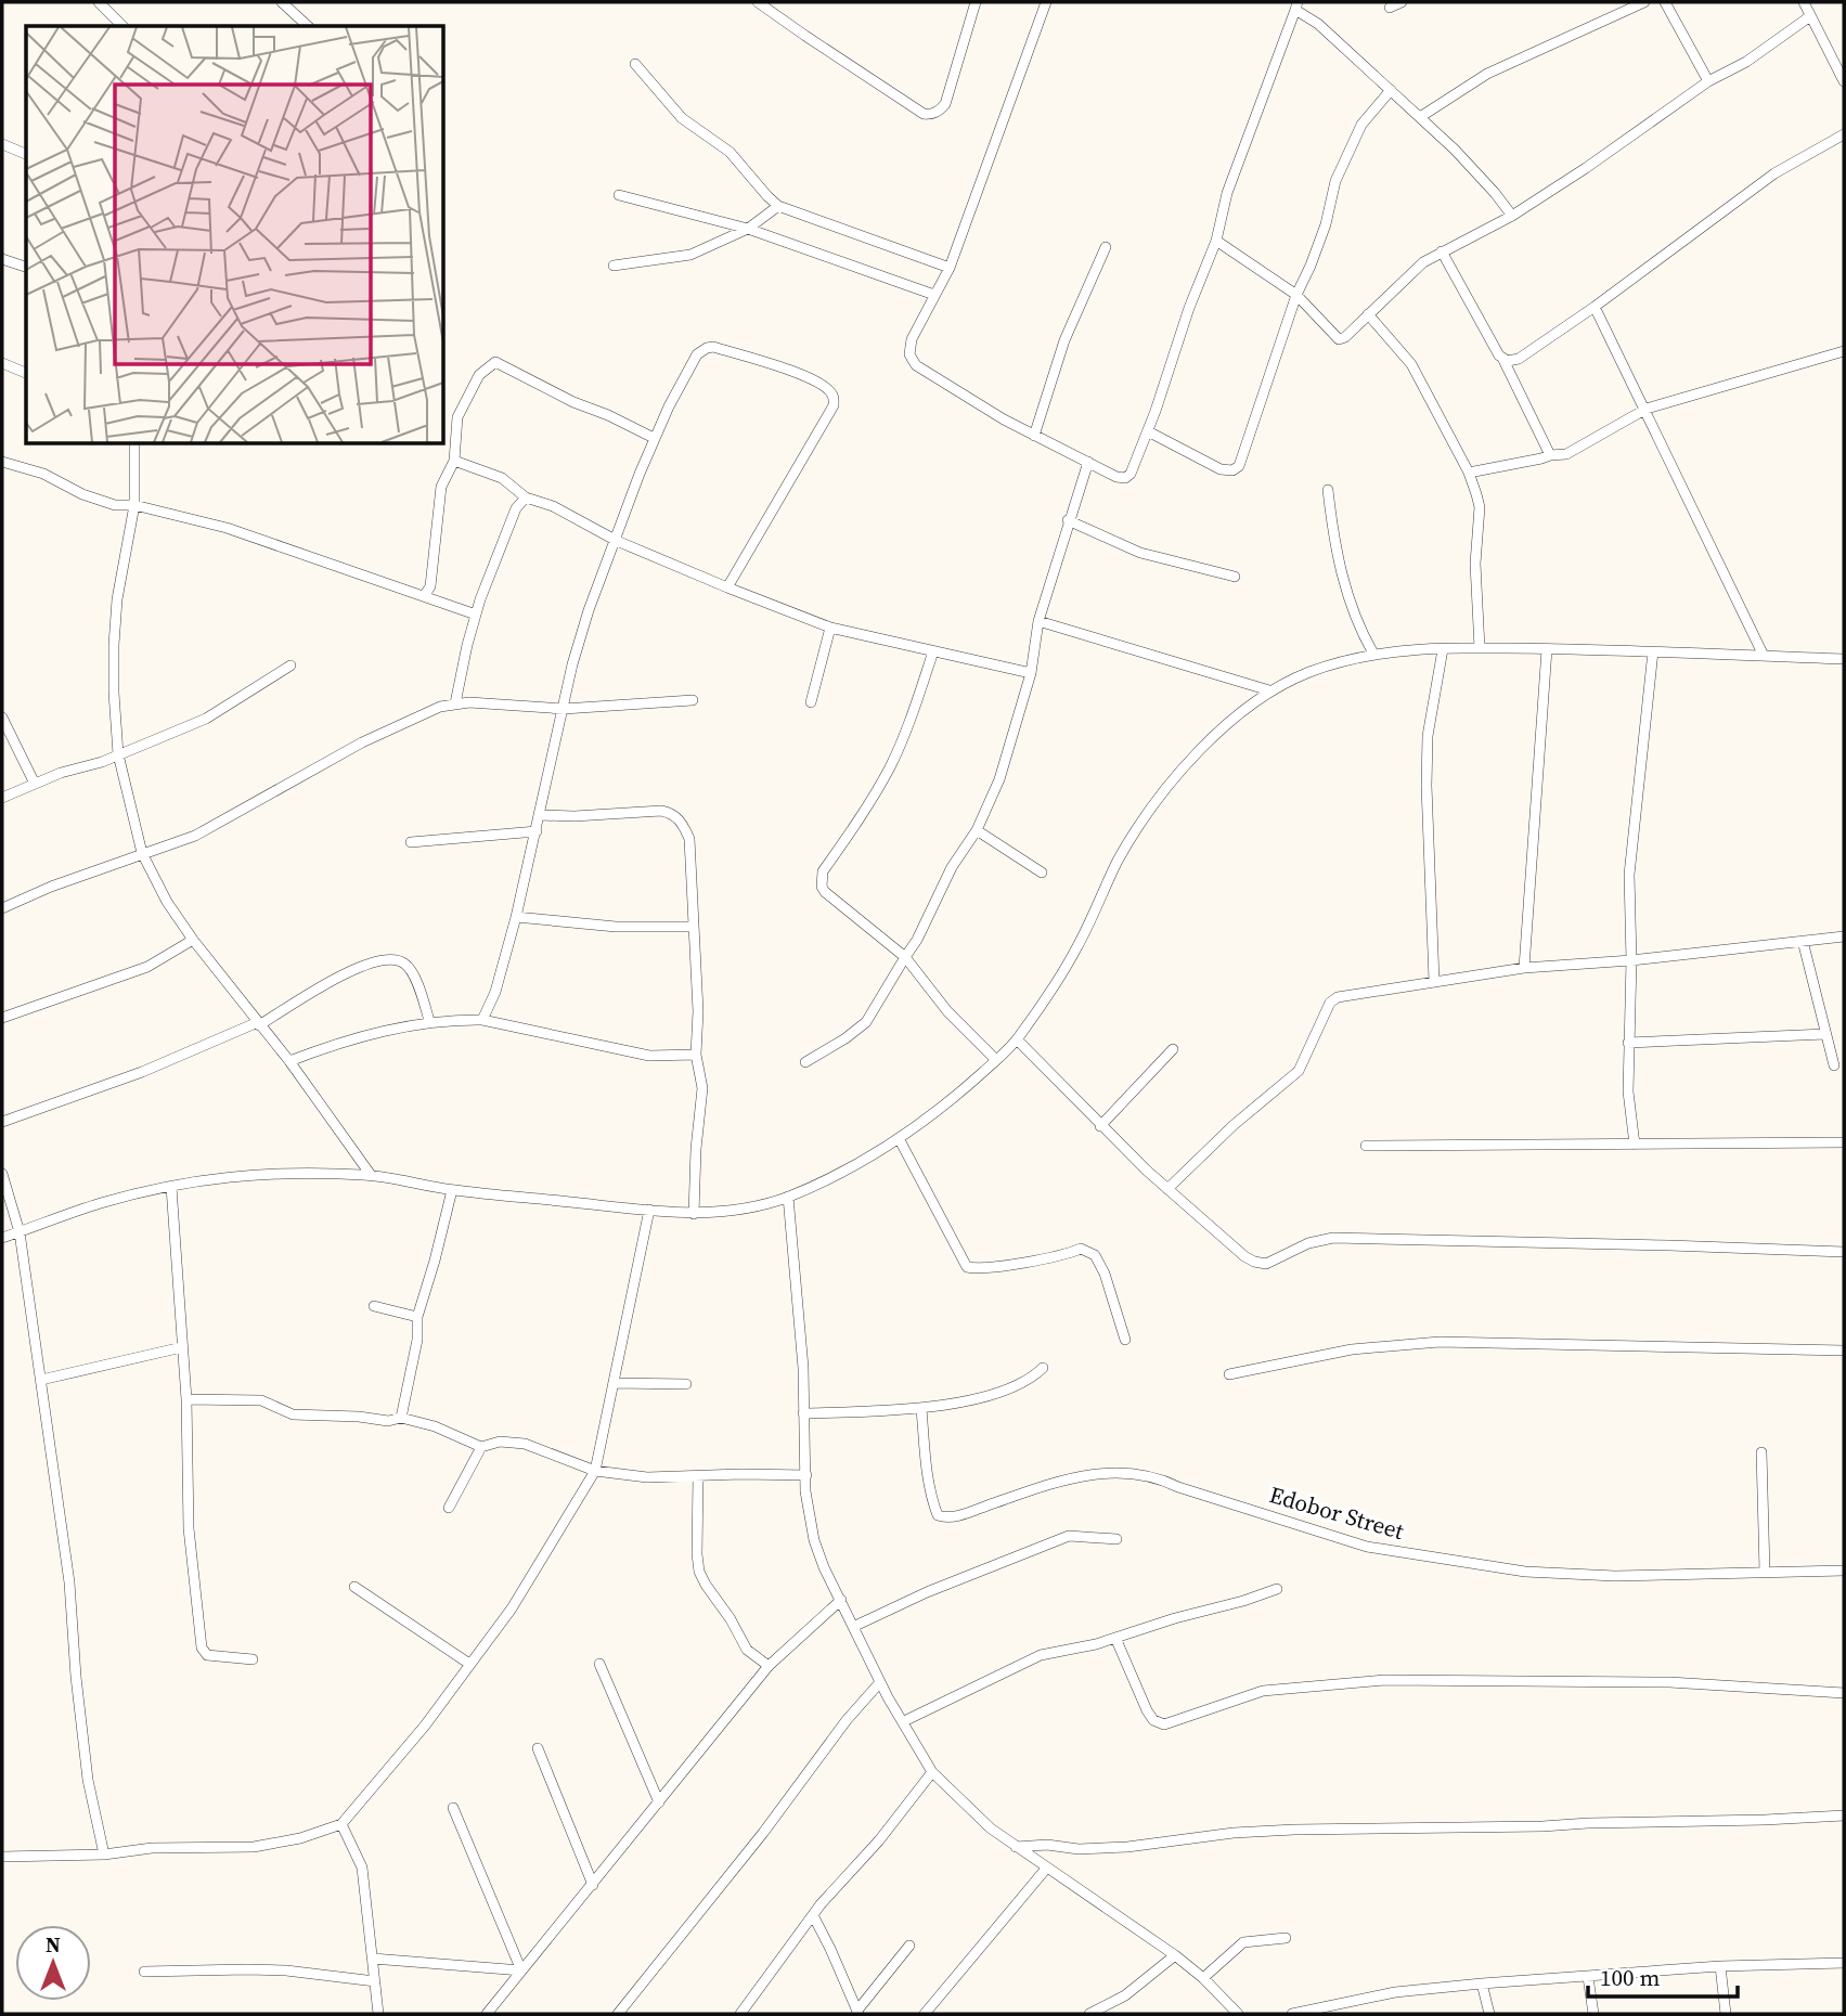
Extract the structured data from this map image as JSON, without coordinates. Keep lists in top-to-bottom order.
{
  "streets": {
    "street": ["Edobor Street"]
  },
  "scale_bar": "100 m",
  "north": "top"
}
